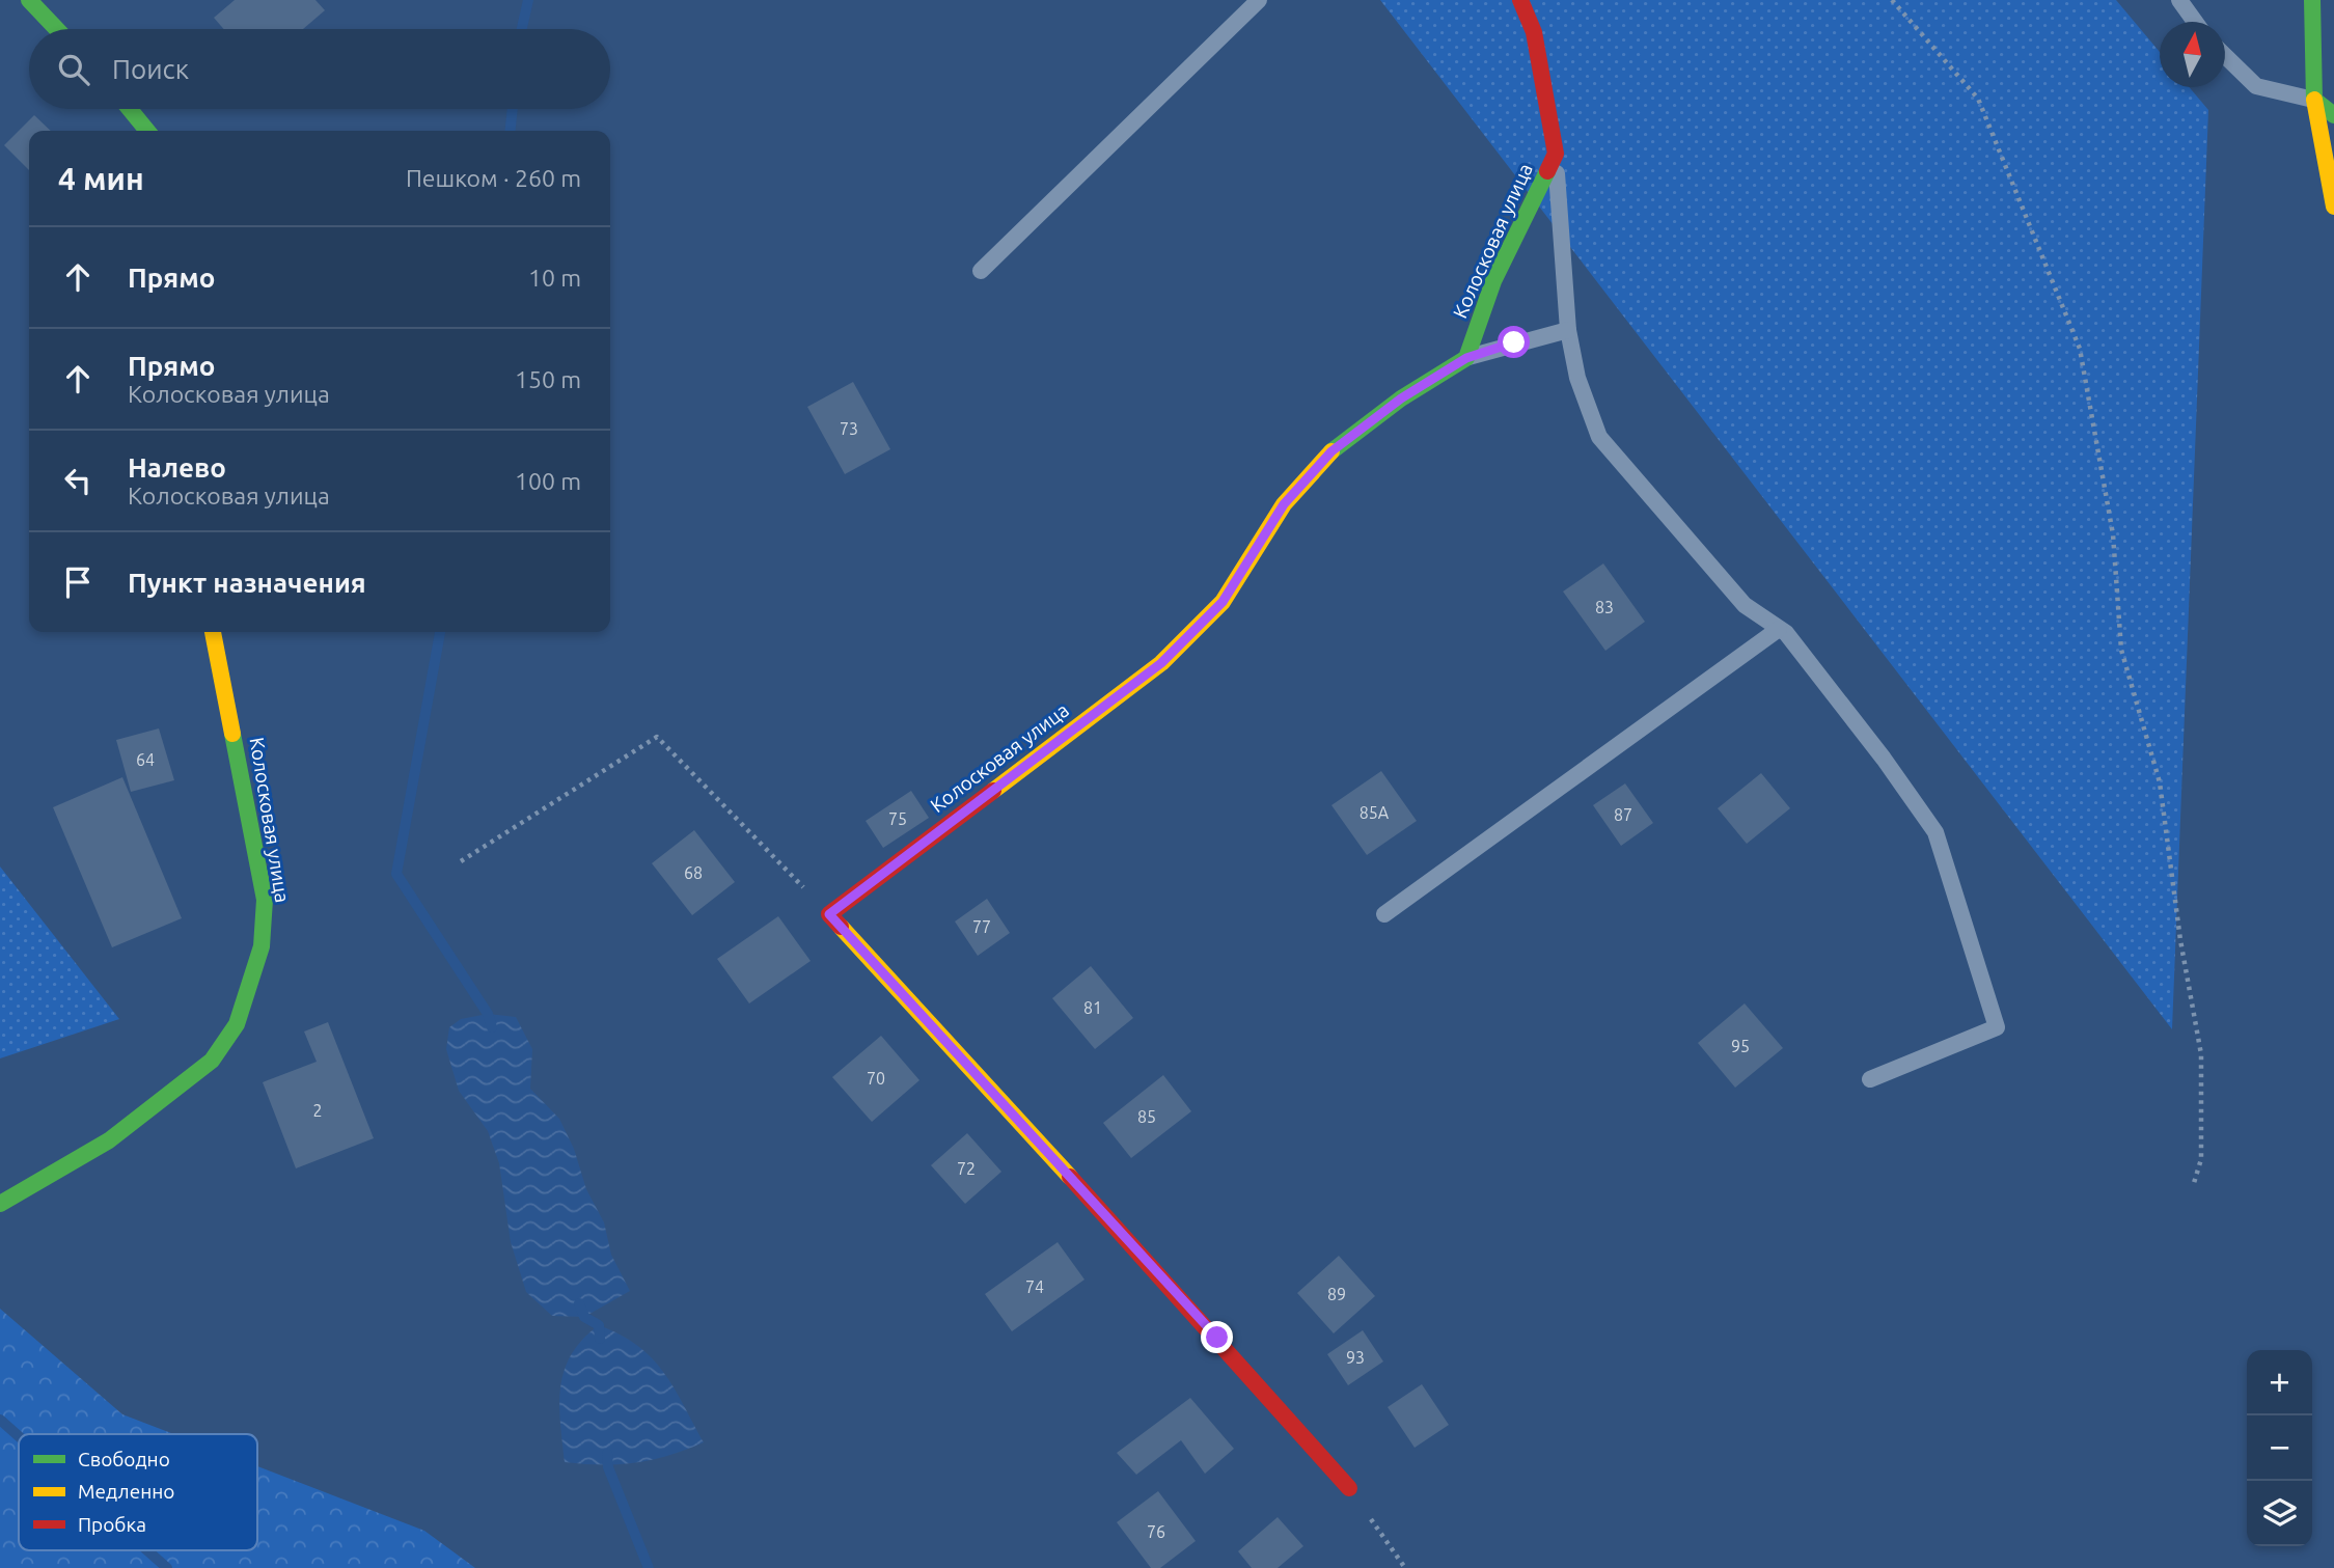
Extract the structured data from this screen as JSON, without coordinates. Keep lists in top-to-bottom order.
{
  "streets": {
    "street": ["Колосковая улица"]
  },
  "house_numbers": [
    "73",
    "83",
    "64",
    "85А",
    "87",
    "75",
    "68",
    "77",
    "81",
    "95",
    "70",
    "2",
    "85",
    "72",
    "74",
    "89",
    "93",
    "76"
  ],
  "legend": ["Свободно", "Медленно", "Пробка"],
  "north": "top",
  "page": {
    "search": "Поиск",
    "heading": ["4 мин", "Пешком · 260 m"],
    "list": [
      ["Прямо", "10 m"],
      ["Прямо", "Колосковая улица", "150 m"],
      ["Налево", "Колосковая улица", "100 m"],
      "Пункт назначения"
    ],
    "map_buttons": ["+", "−"]
  }
}
